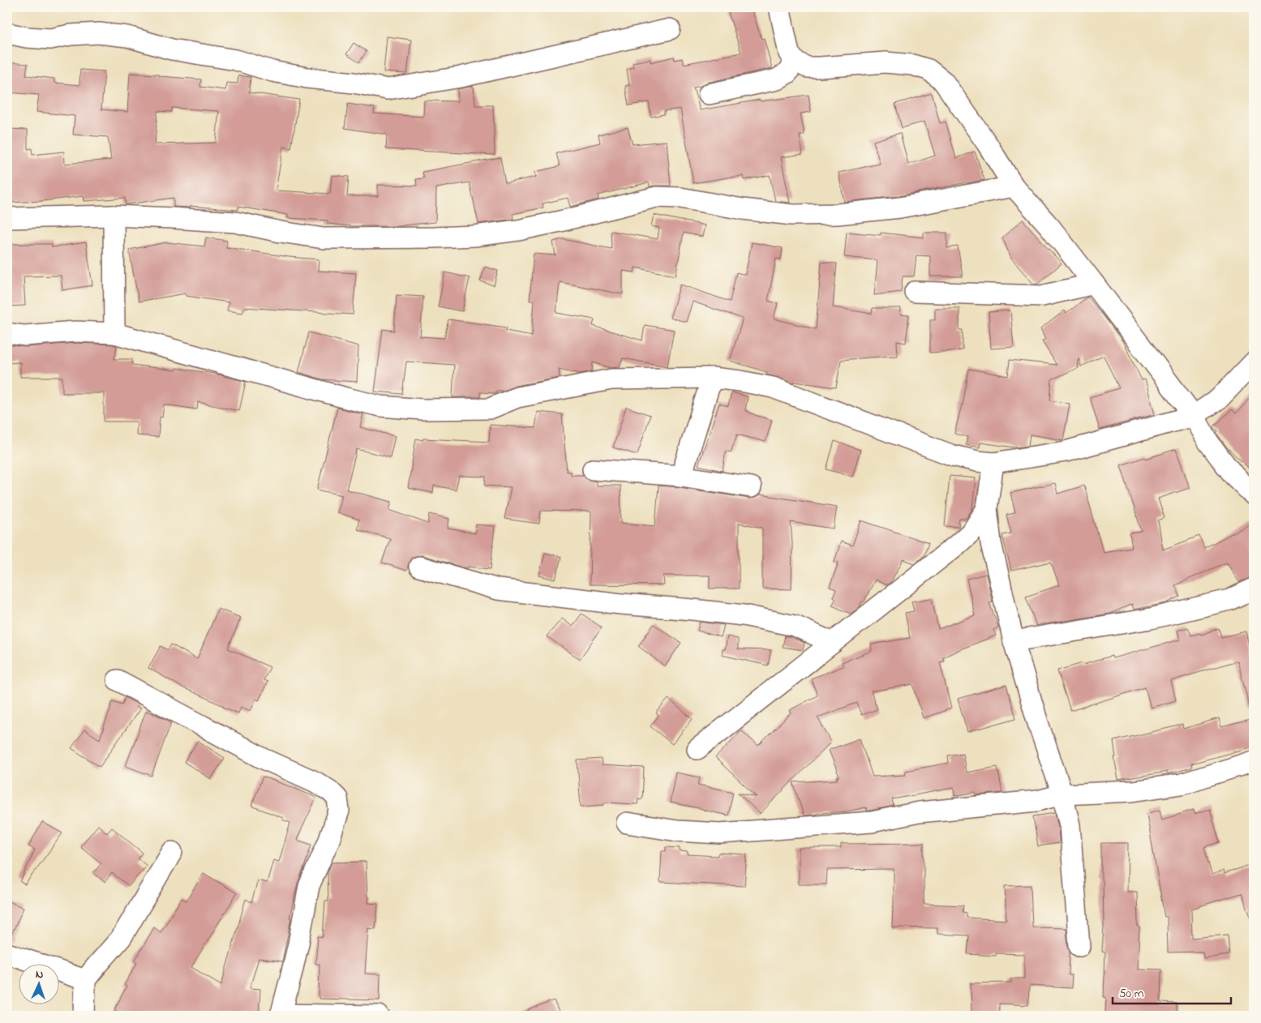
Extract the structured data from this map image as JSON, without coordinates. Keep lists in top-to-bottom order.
{
  "scale_bar": "50 m",
  "north": "top"
}
